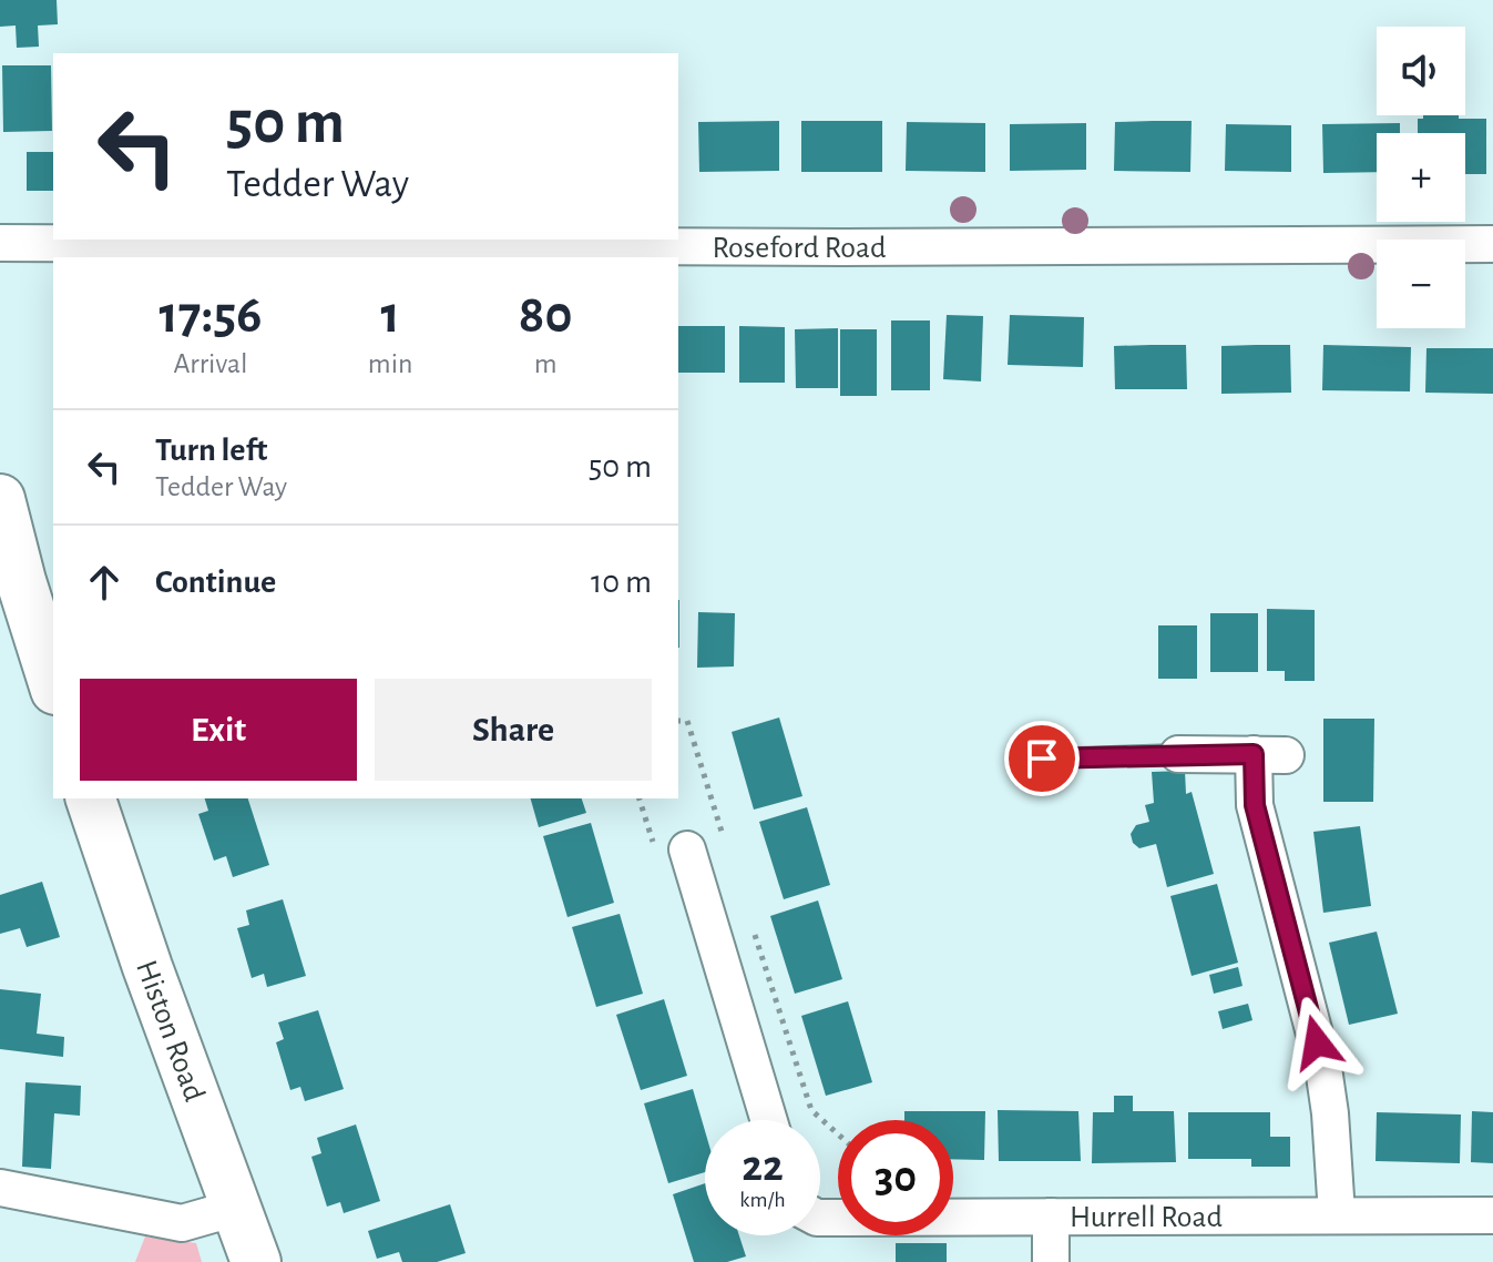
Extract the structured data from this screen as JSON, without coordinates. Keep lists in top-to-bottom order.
{
  "streets": {
    "main road": ["Histon Road"],
    "street": ["Roseford Road", "Hurrell Road"]
  },
  "page": {
    "map_buttons": ["+", "−"],
    "turn": ["50 m", "Tedder Way"],
    "eta": [
      "17:56",
      "Arrival",
      "1",
      "min",
      "80",
      "m"
    ],
    "list": [
      {
        "name": "Turn left",
        "note": "Tedder Way",
        "value": "50 m"
      },
      {
        "name": "Continue",
        "value": "10 m"
      }
    ],
    "buttons": ["Exit", "Share"],
    "speed": "22 km/h",
    "limit": "30"
  }
}
